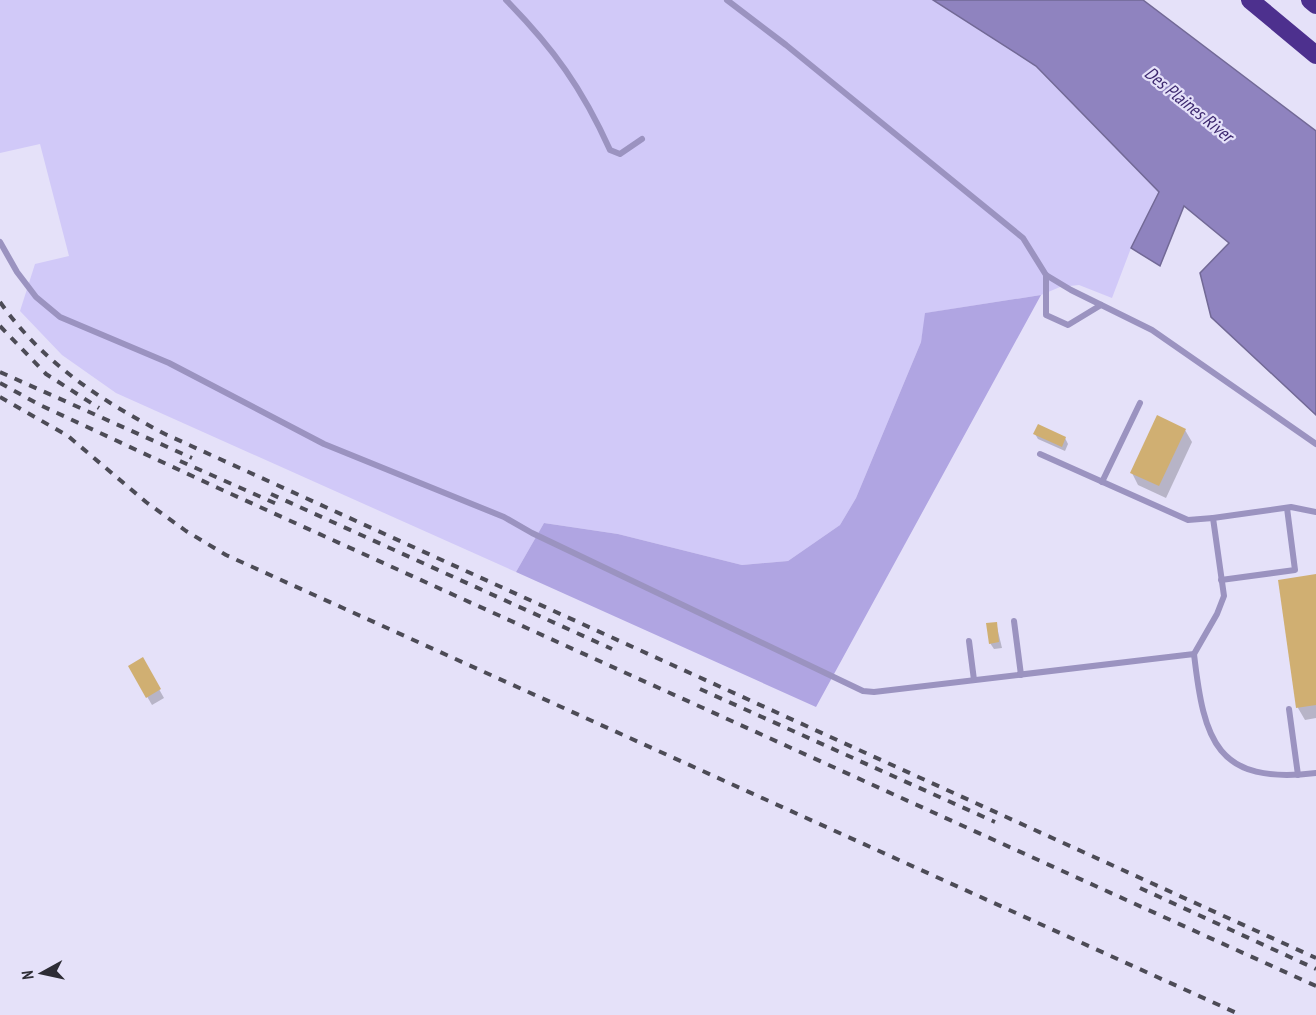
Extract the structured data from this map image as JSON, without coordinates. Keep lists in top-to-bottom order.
{
  "water": ["Des Plaines River"],
  "north": "left"
}
